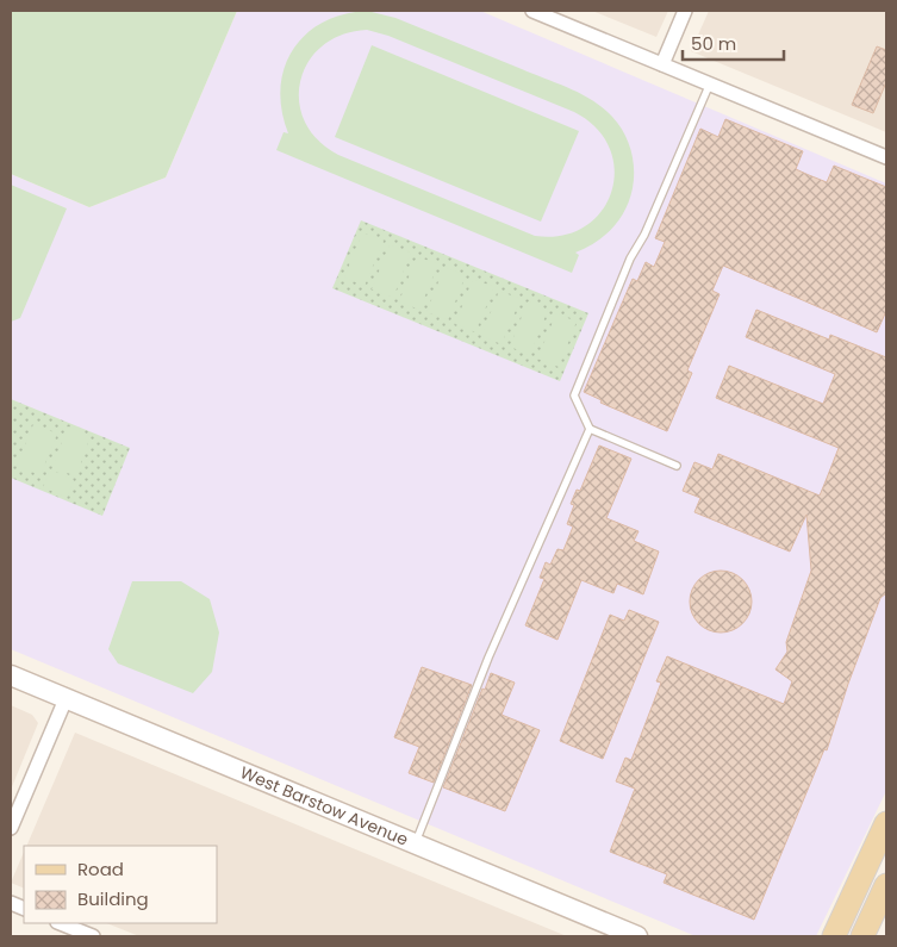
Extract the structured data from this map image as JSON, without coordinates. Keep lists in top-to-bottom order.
{
  "streets": {
    "street": ["West Barstow Avenue"]
  },
  "legend": ["Road", "Building"],
  "scale_bar": "50 m"
}
